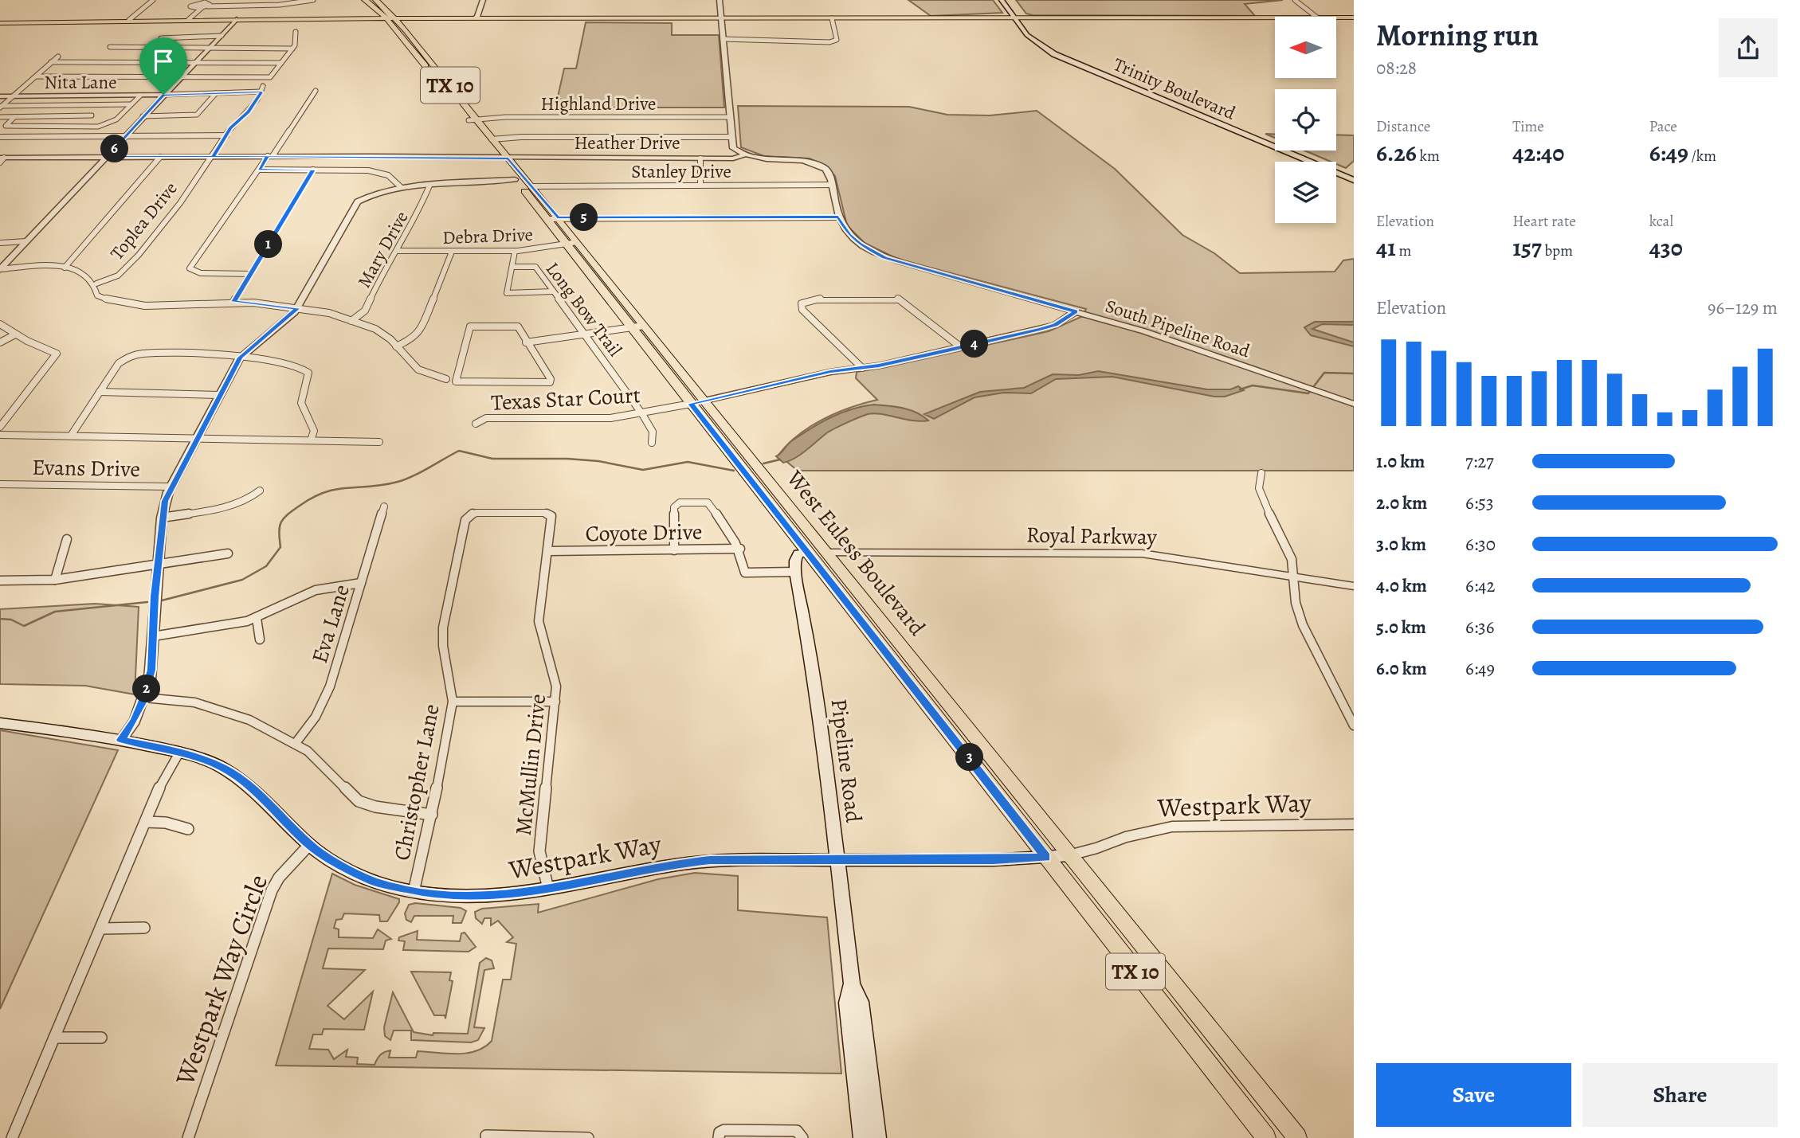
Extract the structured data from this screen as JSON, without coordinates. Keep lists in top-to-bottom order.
{
  "streets": {
    "main road": [
      "TX 10",
      "Trinity Boulevard",
      "West Euless Boulevard",
      "Pipeline Road",
      "Westpark Way"
    ],
    "street": [
      "Nita Lane",
      "Highland Drive",
      "Heather Drive",
      "Stanley Drive",
      "Toplea Drive",
      "Debra Drive",
      "Mary Drive",
      "Long Bow Trail",
      "South Pipeline Road",
      "Texas Star Court",
      "Evans Drive",
      "Coyote Drive",
      "Royal Parkway",
      "Eva Lane",
      "McMullin Drive",
      "Christopher Lane",
      "Westpark Way Circle"
    ]
  },
  "crossings": [
    ["Nita Lane", "Toplea Drive"],
    ["Highland Drive", "West Euless Boulevard"],
    ["Heather Drive", "South Pipeline Road"],
    ["Heather Drive", "West Euless Boulevard"],
    ["Stanley Drive", "South Pipeline Road"],
    ["Stanley Drive", "West Euless Boulevard"],
    ["Debra Drive", "Mary Drive"],
    ["Debra Drive", "West Euless Boulevard"],
    ["Long Bow Trail", "Texas Star Court"],
    ["Texas Star Court", "West Euless Boulevard"],
    ["Coyote Drive", "McMullin Drive"],
    ["Royal Parkway", "West Euless Boulevard"],
    ["West Euless Boulevard", "Westpark Way"],
    ["Pipeline Road", "Westpark Way"],
    ["McMullin Drive", "Christopher Lane"],
    ["McMullin Drive", "Westpark Way"],
    ["Christopher Lane", "Westpark Way"],
    ["Westpark Way", "Westpark Way Circle"]
  ],
  "north": "left",
  "page": {
    "heading": ["Morning run", "08:28"],
    "stats": [
      ["Distance", "6.26 km"],
      ["Time", "42:40"],
      ["Pace", "6:49 /km"],
      ["Elevation", "41 m"],
      ["Heart rate", "157 bpm"],
      ["kcal", "430"]
    ],
    "pins": [
      "6",
      "5",
      "1",
      "4",
      "2",
      "3"
    ],
    "chart": ["Elevation", "96–129 m"],
    "list": [
      {
        "name": "1.0 km",
        "note": "7:27"
      },
      {
        "name": "2.0 km",
        "note": "6:53"
      },
      {
        "name": "3.0 km",
        "note": "6:30"
      },
      {
        "name": "4.0 km",
        "note": "6:42"
      },
      {
        "name": "5.0 km",
        "note": "6:36"
      },
      {
        "name": "6.0 km",
        "note": "6:49"
      }
    ],
    "buttons": ["Save", "Share"]
  }
}
